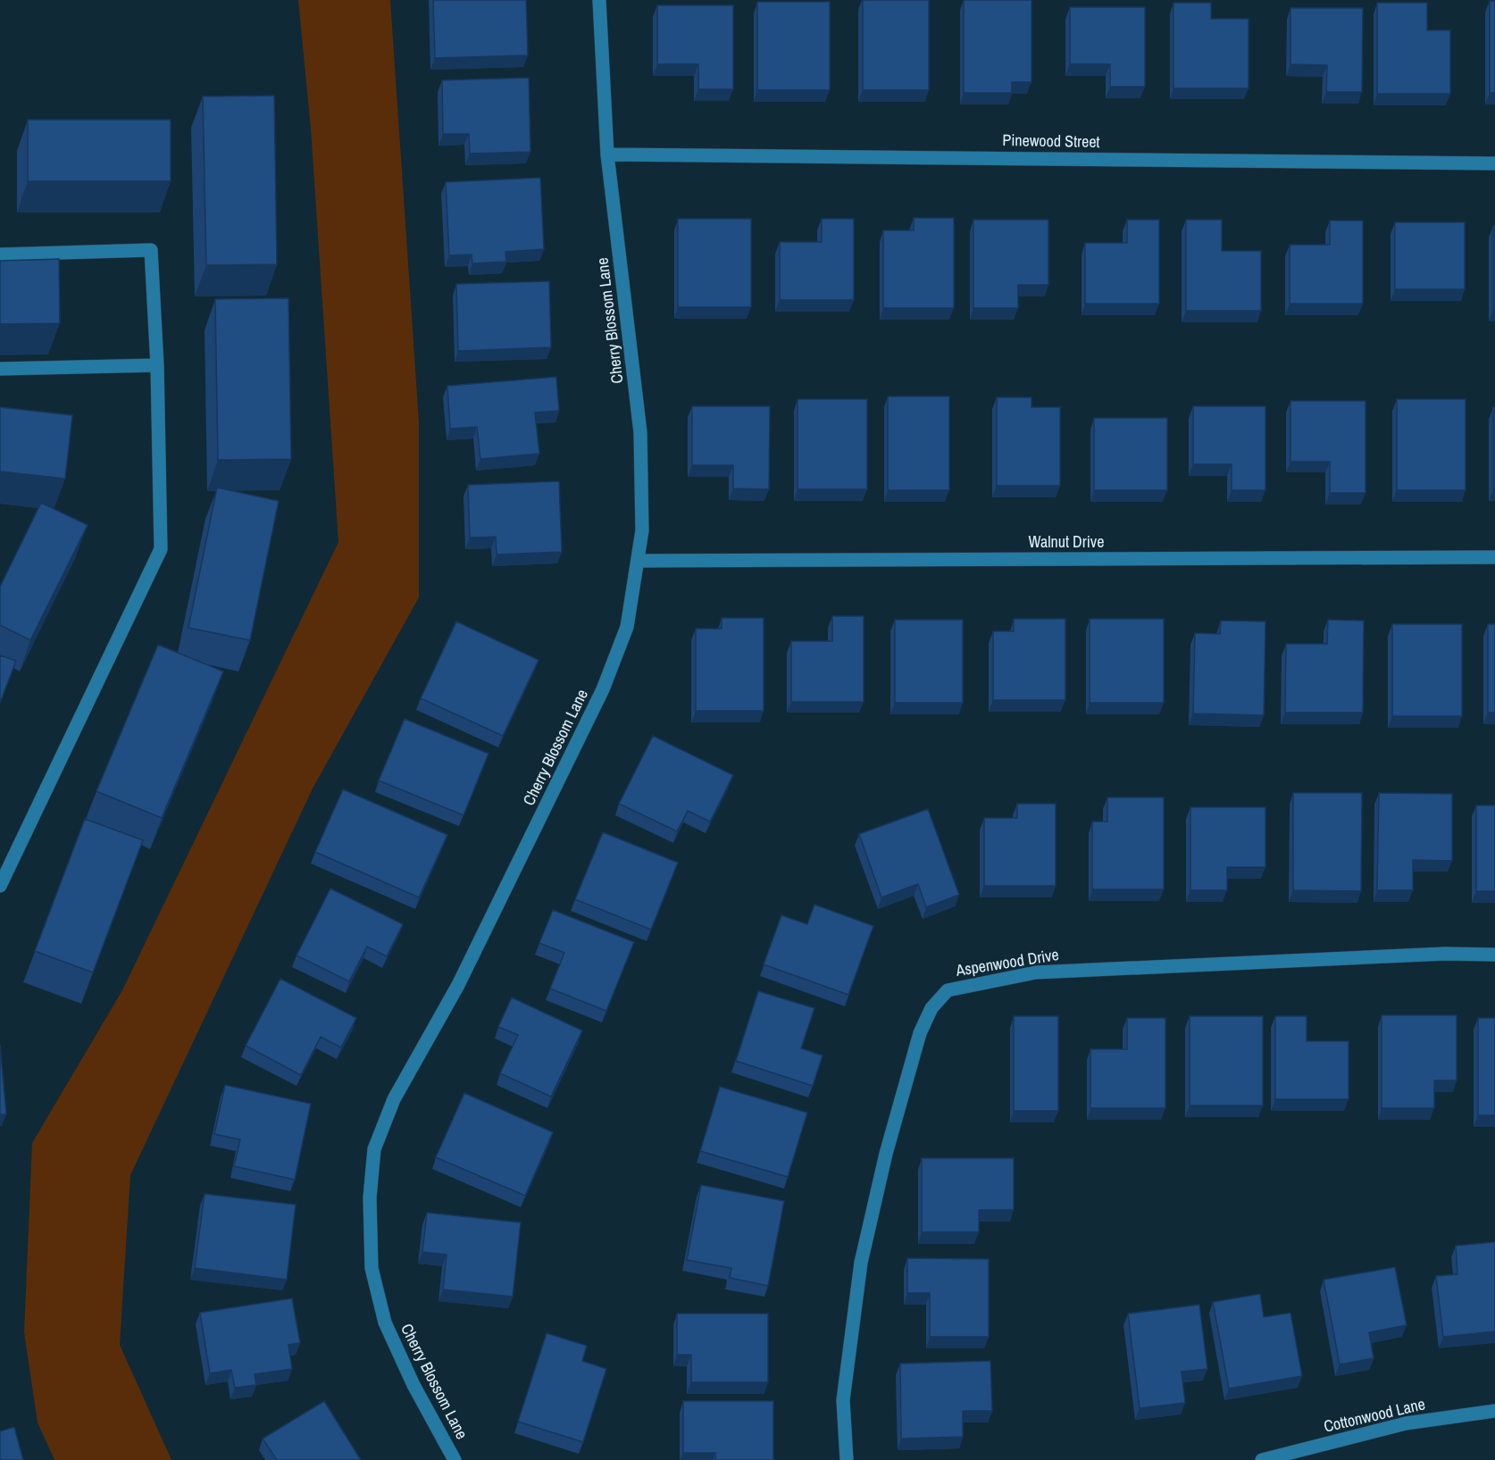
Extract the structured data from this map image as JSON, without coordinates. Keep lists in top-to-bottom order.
{
  "streets": {
    "street": [
      "Pinewood Street",
      "Cherry Blossom Lane",
      "Walnut Drive",
      "Aspenwood Drive",
      "Cottonwood Lane"
    ]
  },
  "crossings": [
    ["Pinewood Street", "Cherry Blossom Lane"],
    ["Cherry Blossom Lane", "Walnut Drive"]
  ]
}
